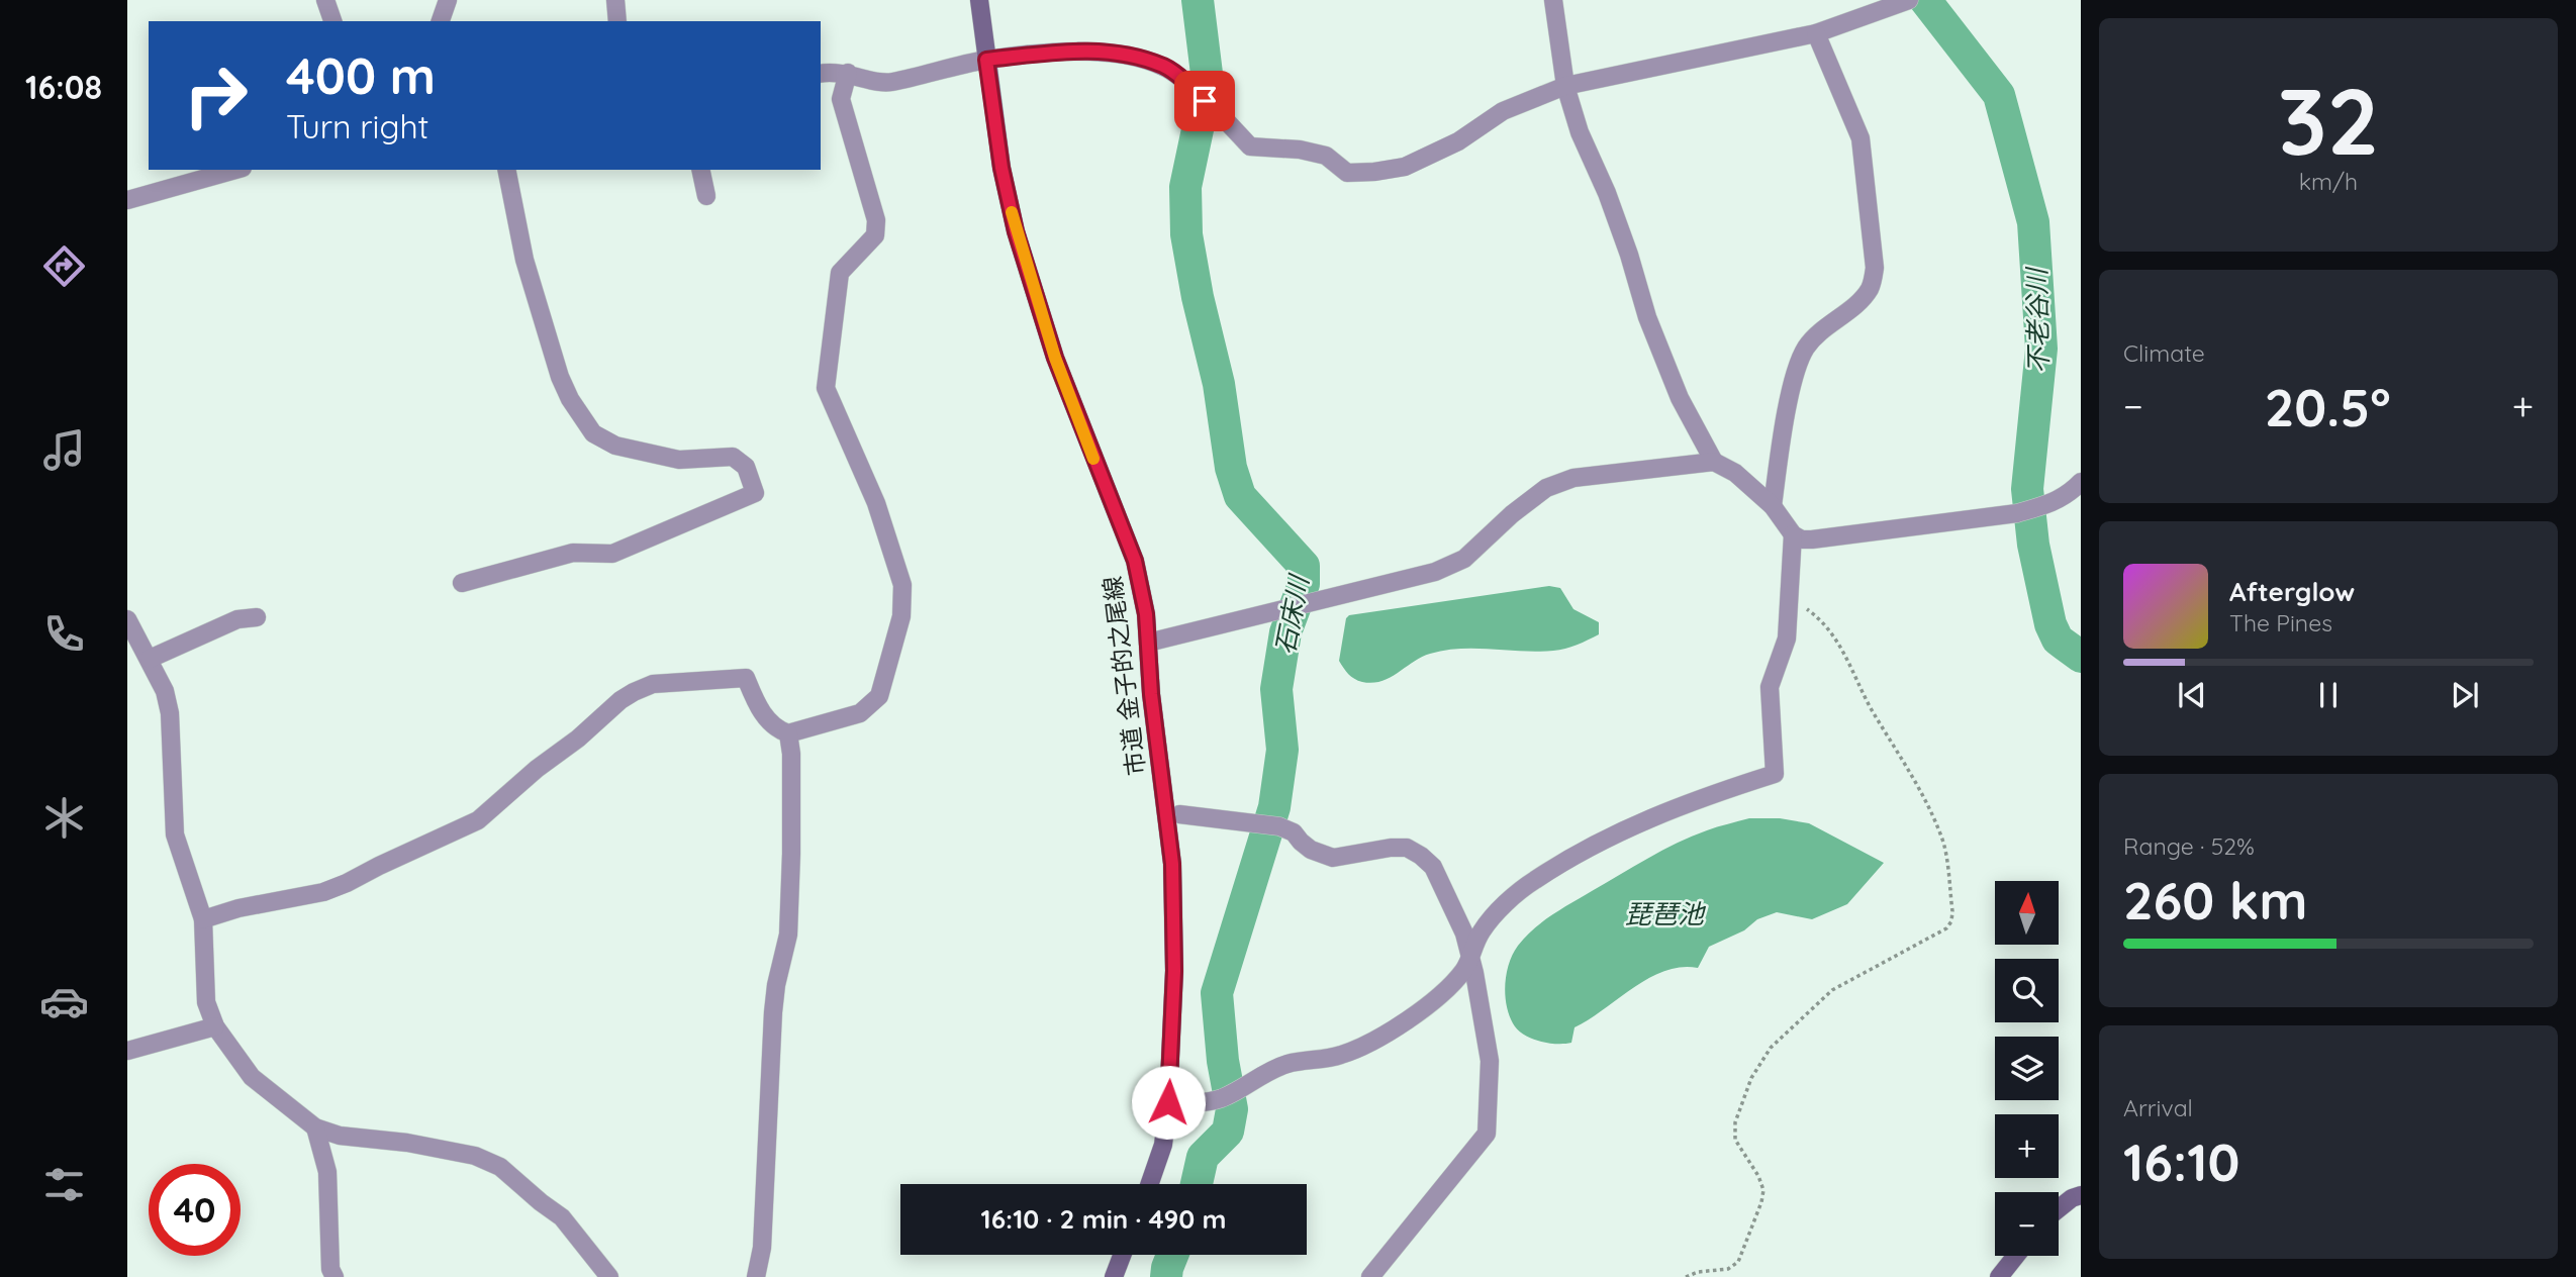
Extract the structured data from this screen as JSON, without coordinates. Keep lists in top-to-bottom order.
{
  "streets": {
    "street": ["市道 金子的之尾線"]
  },
  "water": ["不老谷川", "石床川", "琵琶池"],
  "north": "top",
  "page": {
    "tabs": "16:08",
    "tile": [
      ["32", "km/h"],
      "Climate",
      ["Range · 52%", "260 km"],
      ["Arrival", "16:10"]
    ],
    "turn": ["400 m", "Turn right"],
    "heat": ["−", "20.5°", "+"],
    "song": ["Afterglow", "The Pines"],
    "map_buttons": ["+", "−"],
    "limit": "40",
    "trip": "16:10 · 2 min · 490 m"
  }
}
